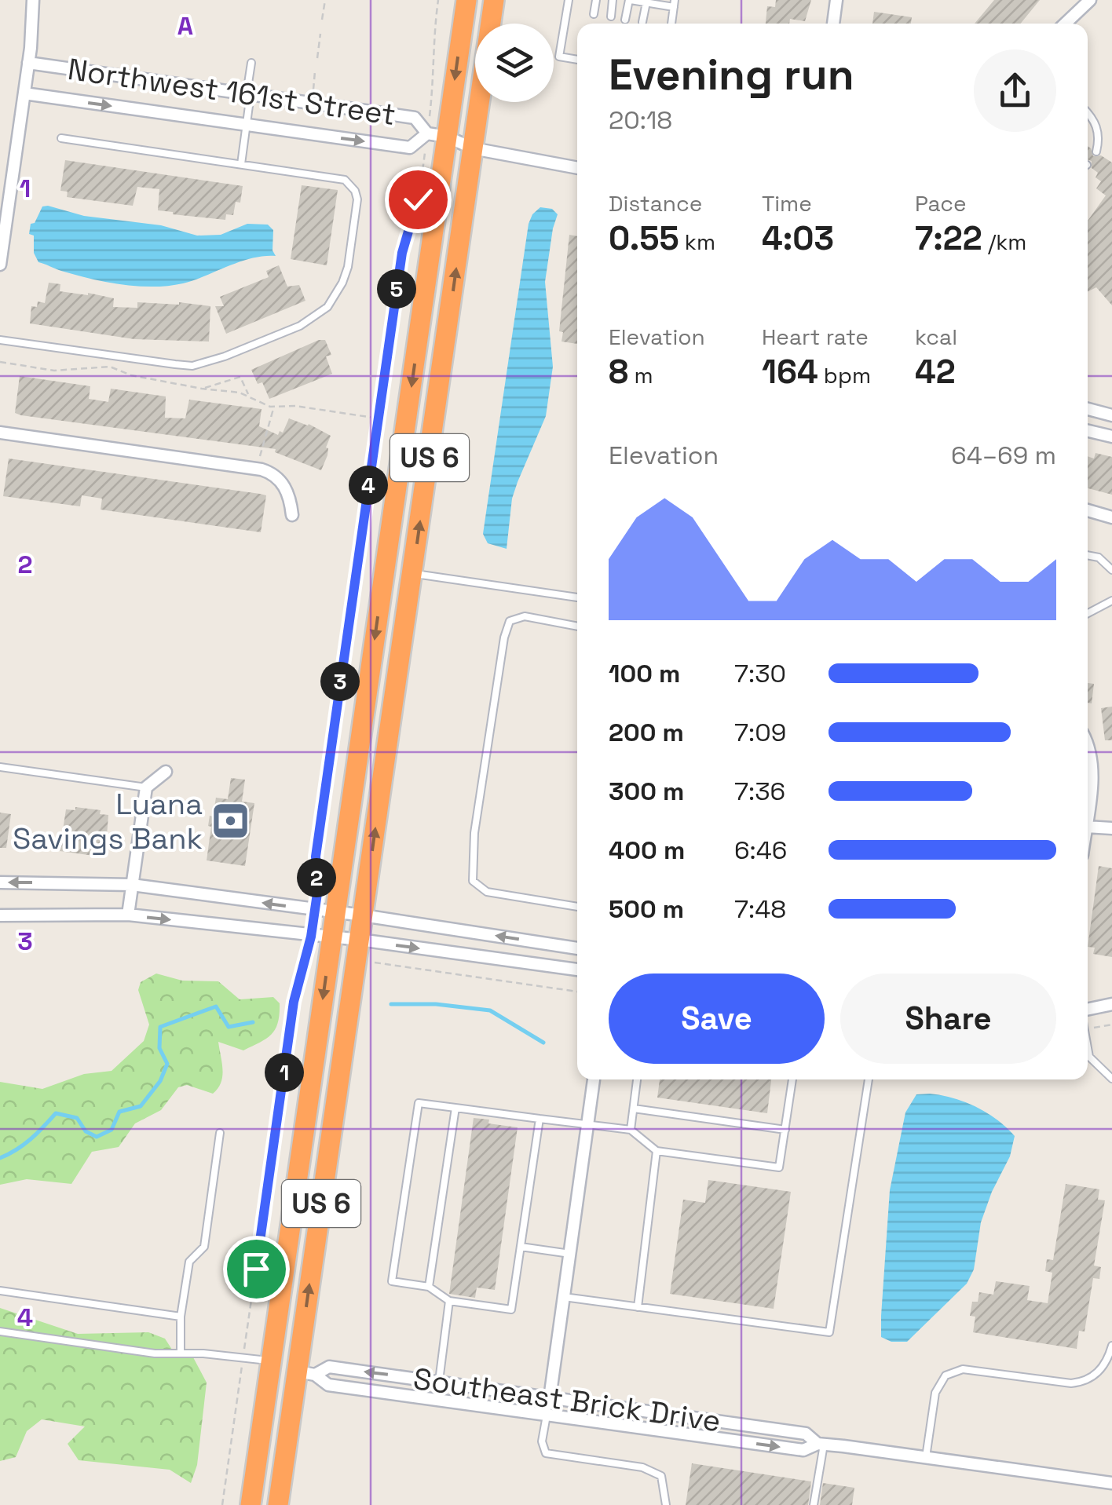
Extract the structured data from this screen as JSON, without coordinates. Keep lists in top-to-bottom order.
{
  "streets": {
    "highway": ["US 6"],
    "street": ["Northwest 161st Street", "Southeast Brick Drive"]
  },
  "crossings": [
    ["Northwest 161st Street", "US 6"],
    ["US 6", "Southeast Brick Drive"]
  ],
  "places": {
    "bank": ["Luana Savings Bank"]
  },
  "page": {
    "heading": ["Evening run", "20:18"],
    "stats": [
      ["Distance", "0.55 km"],
      ["Time", "4:03"],
      ["Pace", "7:22 /km"],
      ["Elevation", "8 m"],
      ["Heart rate", "164 bpm"],
      ["kcal", "42"]
    ],
    "pins": [
      "5",
      "4",
      "3",
      "2",
      "1"
    ],
    "chart": ["Elevation", "64–69 m"],
    "list": [
      {
        "name": "100 m",
        "note": "7:30"
      },
      {
        "name": "200 m",
        "note": "7:09"
      },
      {
        "name": "300 m",
        "note": "7:36"
      },
      {
        "name": "400 m",
        "note": "6:46"
      },
      {
        "name": "500 m",
        "note": "7:48"
      }
    ],
    "buttons": ["Save", "Share"]
  },
  "grid": {
    "columns": ["A"],
    "rows": [
      "1",
      "2",
      "3",
      "4"
    ]
  }
}
